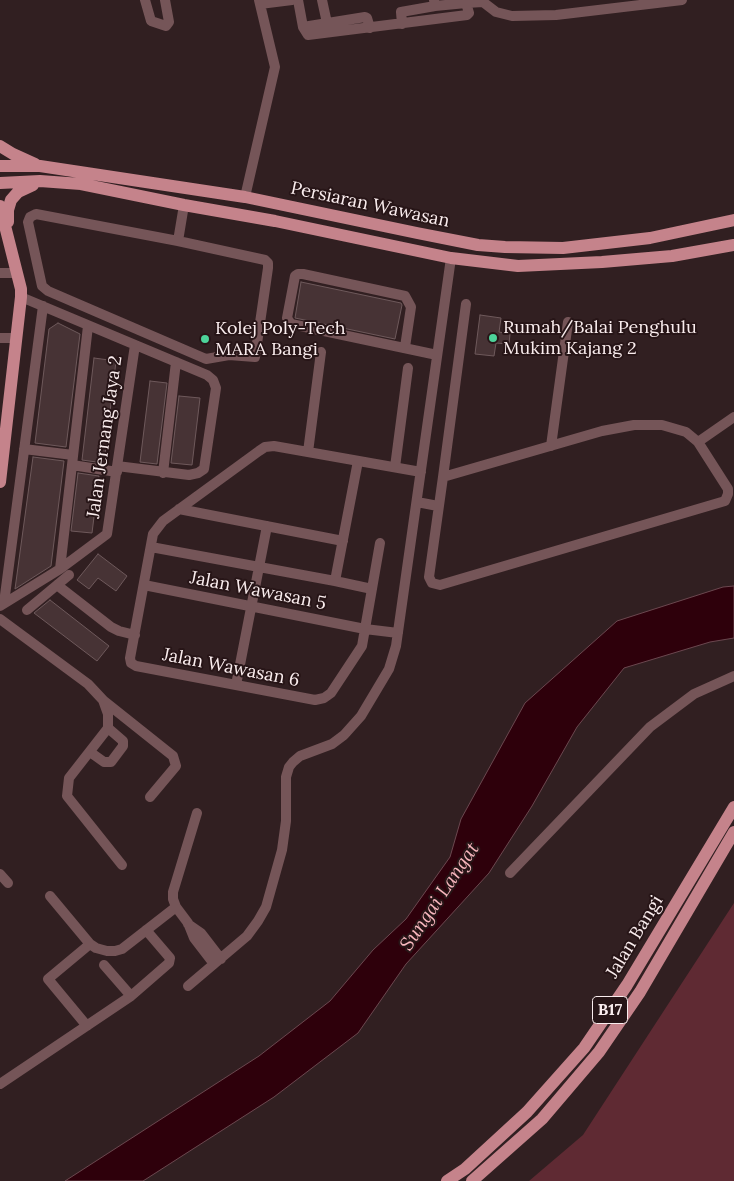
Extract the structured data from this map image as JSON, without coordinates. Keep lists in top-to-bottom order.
{
  "streets": {
    "main road": ["Persiaran Wawasan", "Jalan Bangi", "B17"],
    "street": ["Jalan Jernang Jaya 2", "Jalan Wawasan 5", "Jalan Wawasan 6"]
  },
  "crossings": [
    ["Jalan Wawasan 5", "Jalan Wawasan 6"]
  ],
  "water": ["Sungai Langat"],
  "places": ["Rumah/Balai Penghulu Mukim Kajang 2", "Kolej Poly-Tech MARA Bangi"]
}
